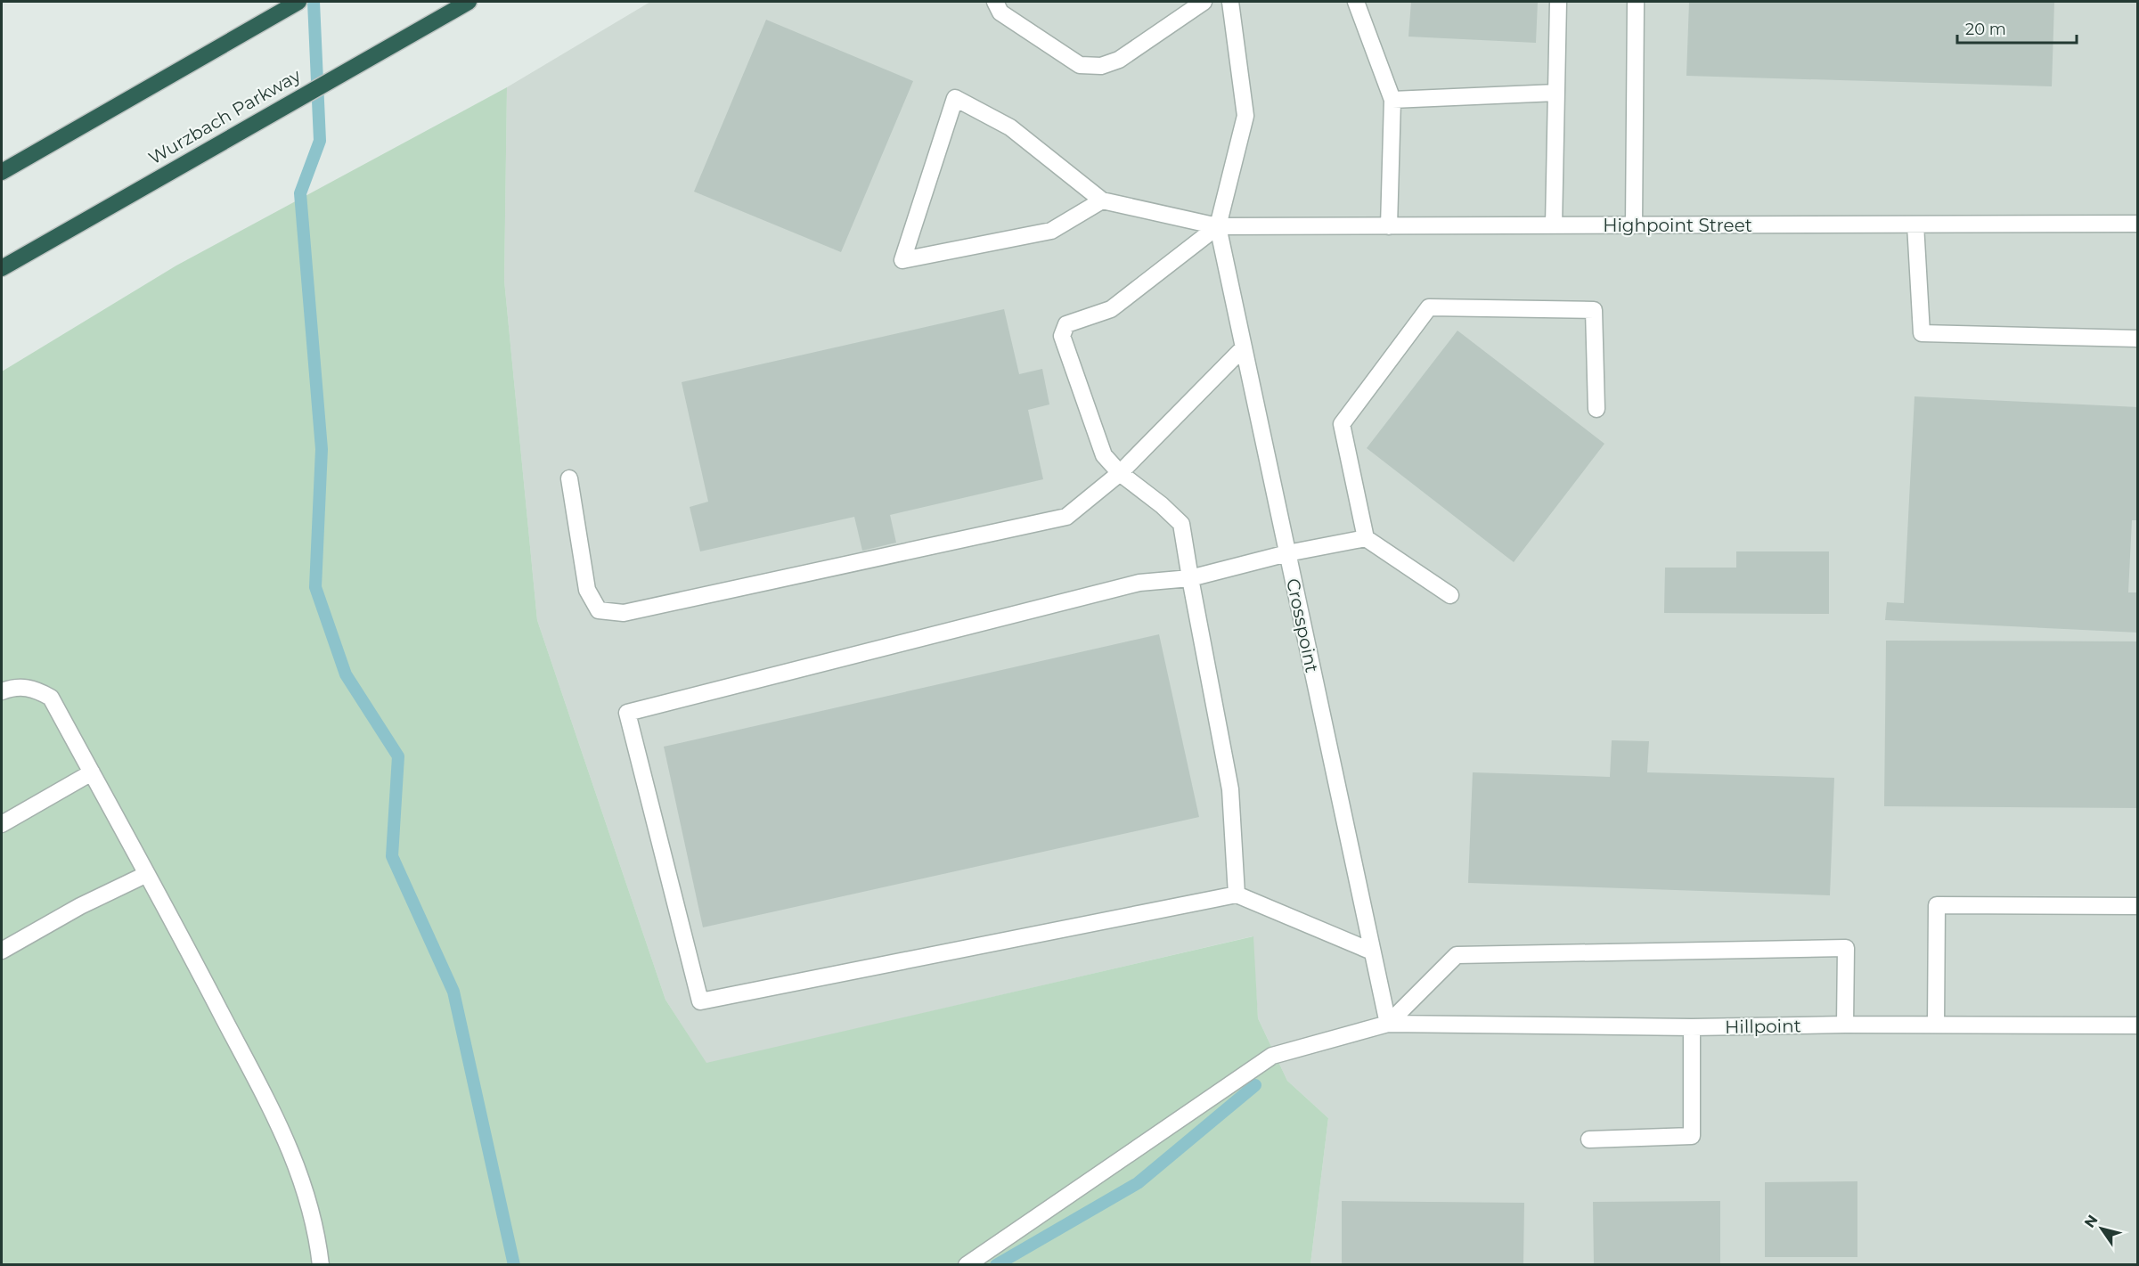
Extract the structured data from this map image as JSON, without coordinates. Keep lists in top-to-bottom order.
{
  "streets": {
    "highway": ["Wurzbach Parkway"],
    "street": ["Highpoint Street", "Crosspoint", "Hillpoint"]
  },
  "crossings": [
    ["Highpoint Street", "Crosspoint"],
    ["Crosspoint", "Hillpoint"]
  ],
  "scale_bar": "20 m",
  "north": "top left"
}
